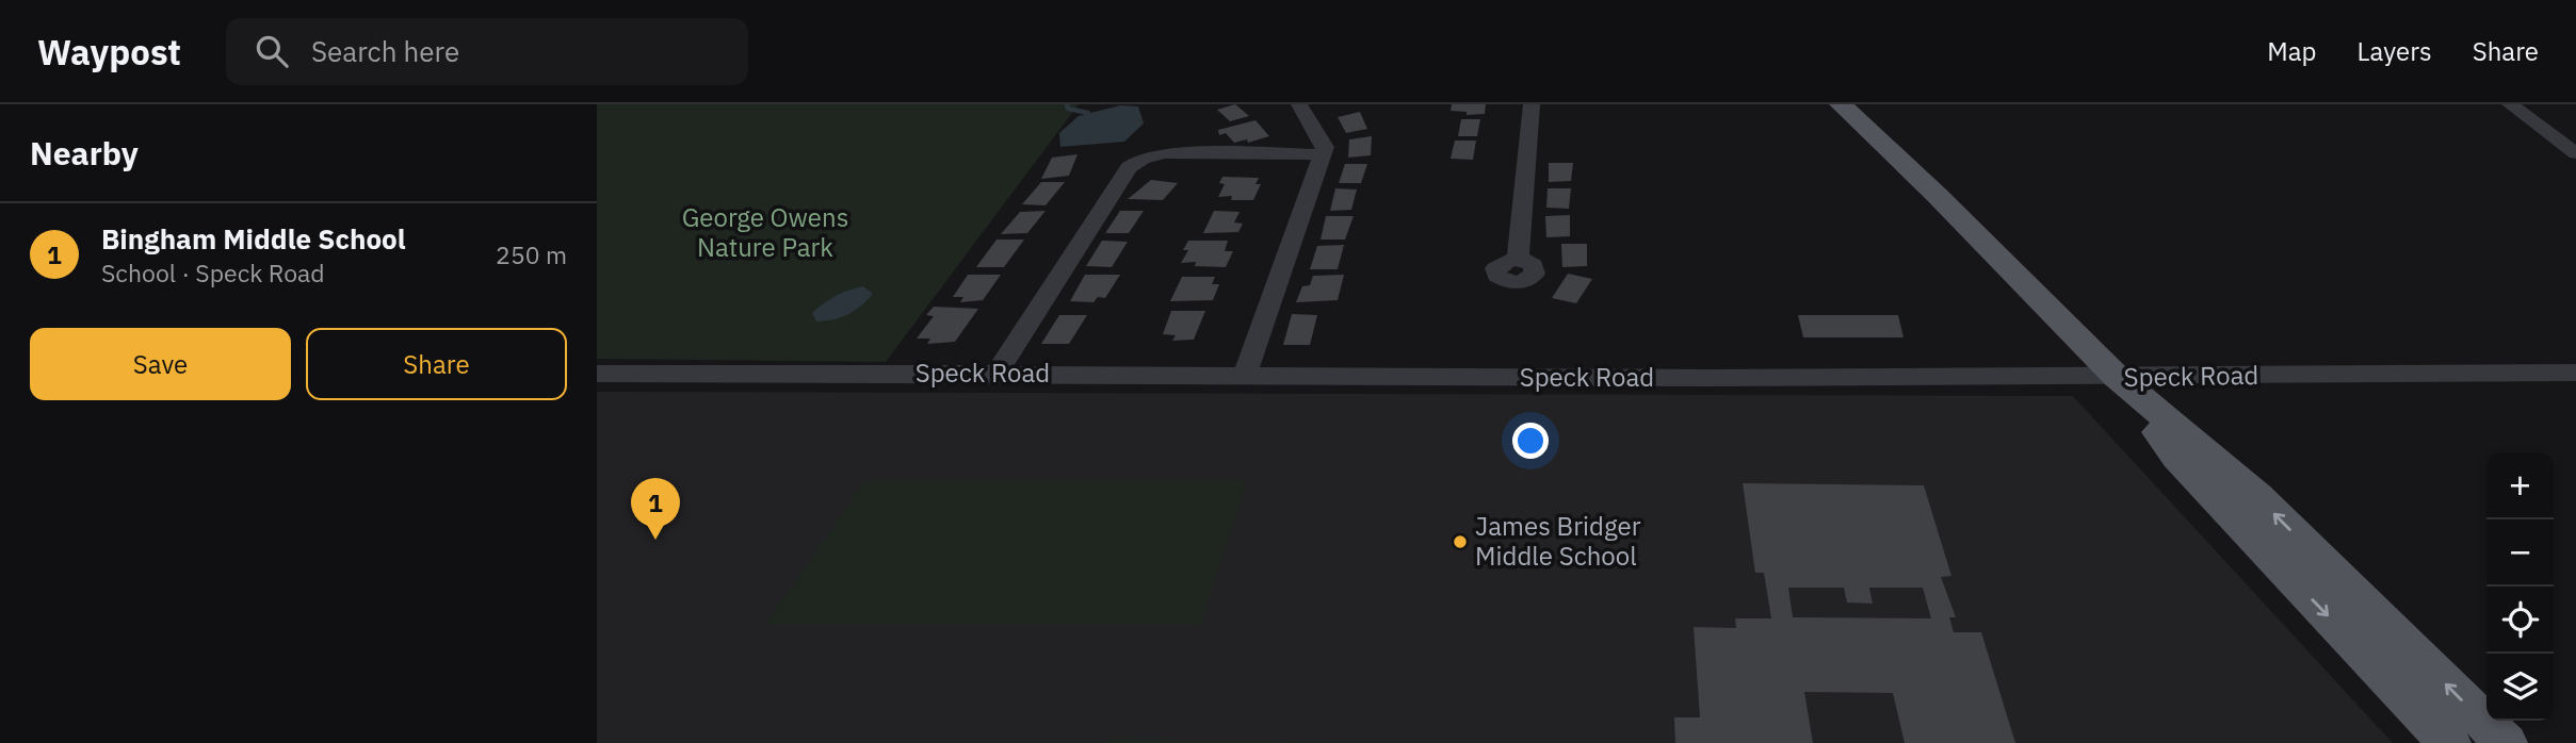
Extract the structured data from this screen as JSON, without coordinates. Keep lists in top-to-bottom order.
{
  "streets": {
    "street": ["Speck Road"]
  },
  "parks": ["George Owens Nature Park"],
  "places": ["James Bridger Middle School"],
  "page": {
    "header": "Waypost",
    "search": "Search here",
    "nav": ["Map", "Layers", "Share"],
    "heading": "Nearby",
    "list": [
      {
        "mark": "1",
        "name": "Bingham Middle School",
        "note": "School · Speck Road",
        "value": "250 m"
      }
    ],
    "buttons": ["Save", "Share"],
    "map_buttons": ["+", "−"],
    "pins": "1"
  }
}
